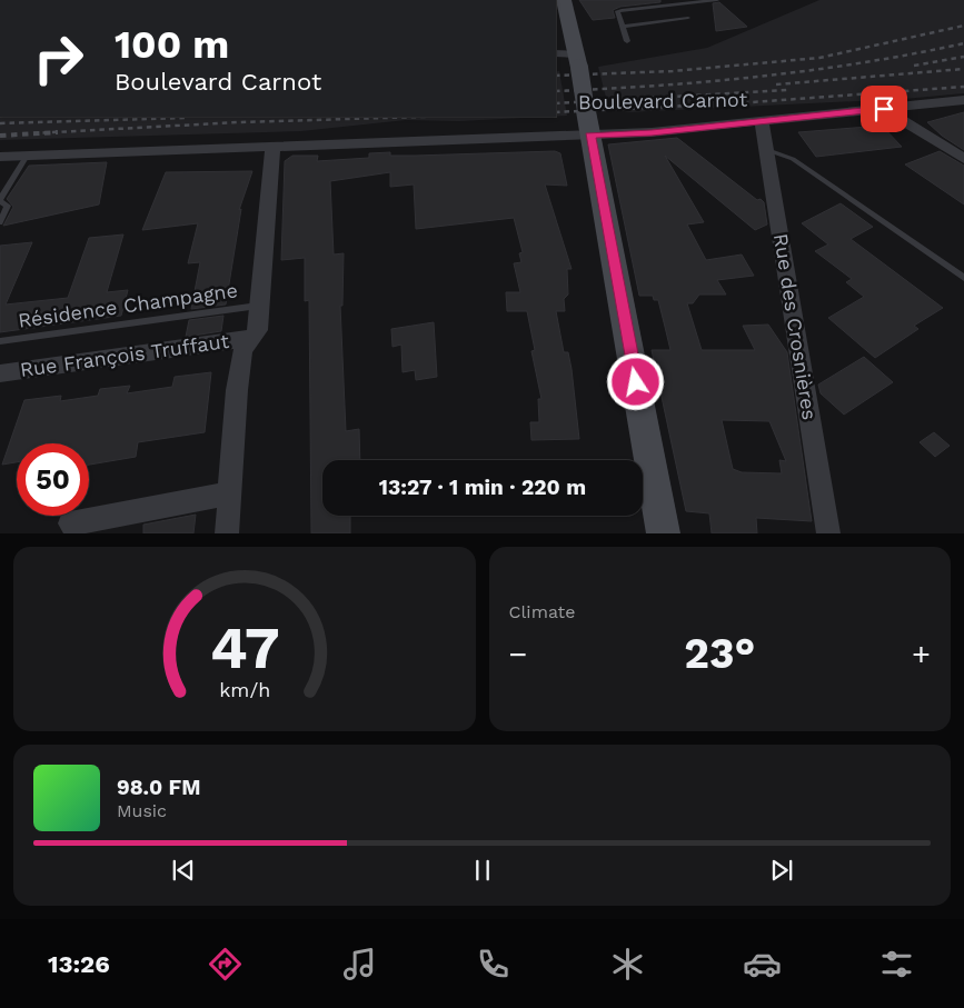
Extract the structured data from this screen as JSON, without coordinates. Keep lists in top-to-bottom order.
{
  "streets": {
    "street": ["Boulevard Carnot", "Rue des Crosnières", "Rue François Truffaut"],
    "lane": ["Résidence Champagne"]
  },
  "crossings": [
    ["Boulevard Carnot", "Rue des Crosnières"]
  ],
  "page": {
    "turn": ["100 m", "Boulevard Carnot"],
    "limit": "50",
    "trip": "13:27 · 1 min · 220 m",
    "tile": "Climate",
    "heat": ["−", "23°", "+"],
    "song": ["98.0 FM", "Music"],
    "tabs": "13:26",
    "gauge": ["47", "km/h"]
  }
}
